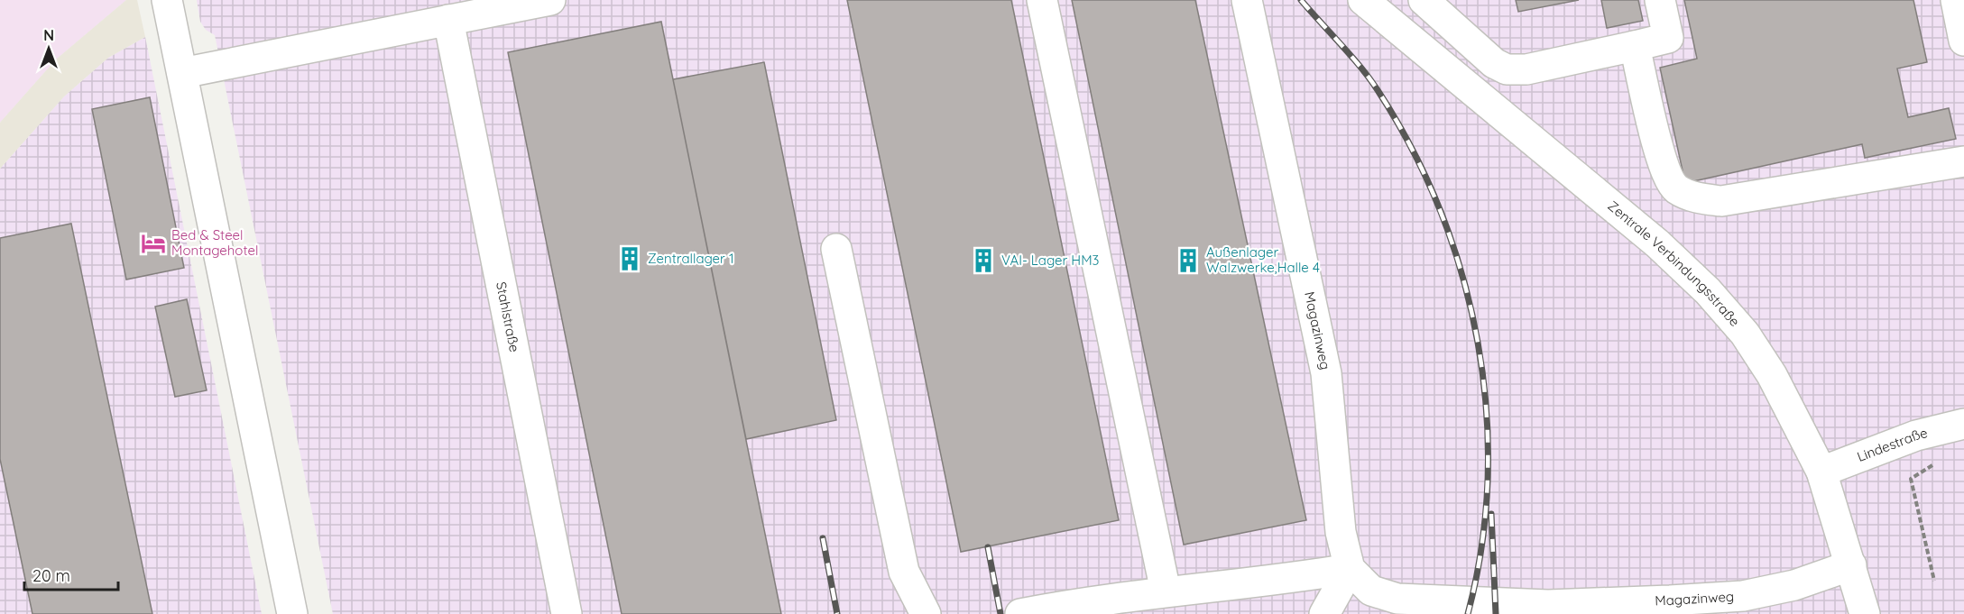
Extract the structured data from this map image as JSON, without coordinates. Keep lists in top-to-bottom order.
{
  "streets": {
    "street": [
      "Zentrale Verbindungsstraße",
      "Stahlstraße",
      "Magazinweg",
      "Lindestraße"
    ]
  },
  "crossings": [
    ["Zentrale Verbindungsstraße", "Magazinweg"],
    ["Zentrale Verbindungsstraße", "Lindestraße"]
  ],
  "places": {
    "hotel": ["Bed & Steel Montagehotel"],
    "building": ["Zentrallager 1", "VAI- Lager HM3", "Außenlager Walzwerke,Halle 4"]
  },
  "scale_bar": "20 m",
  "north": "top"
}
